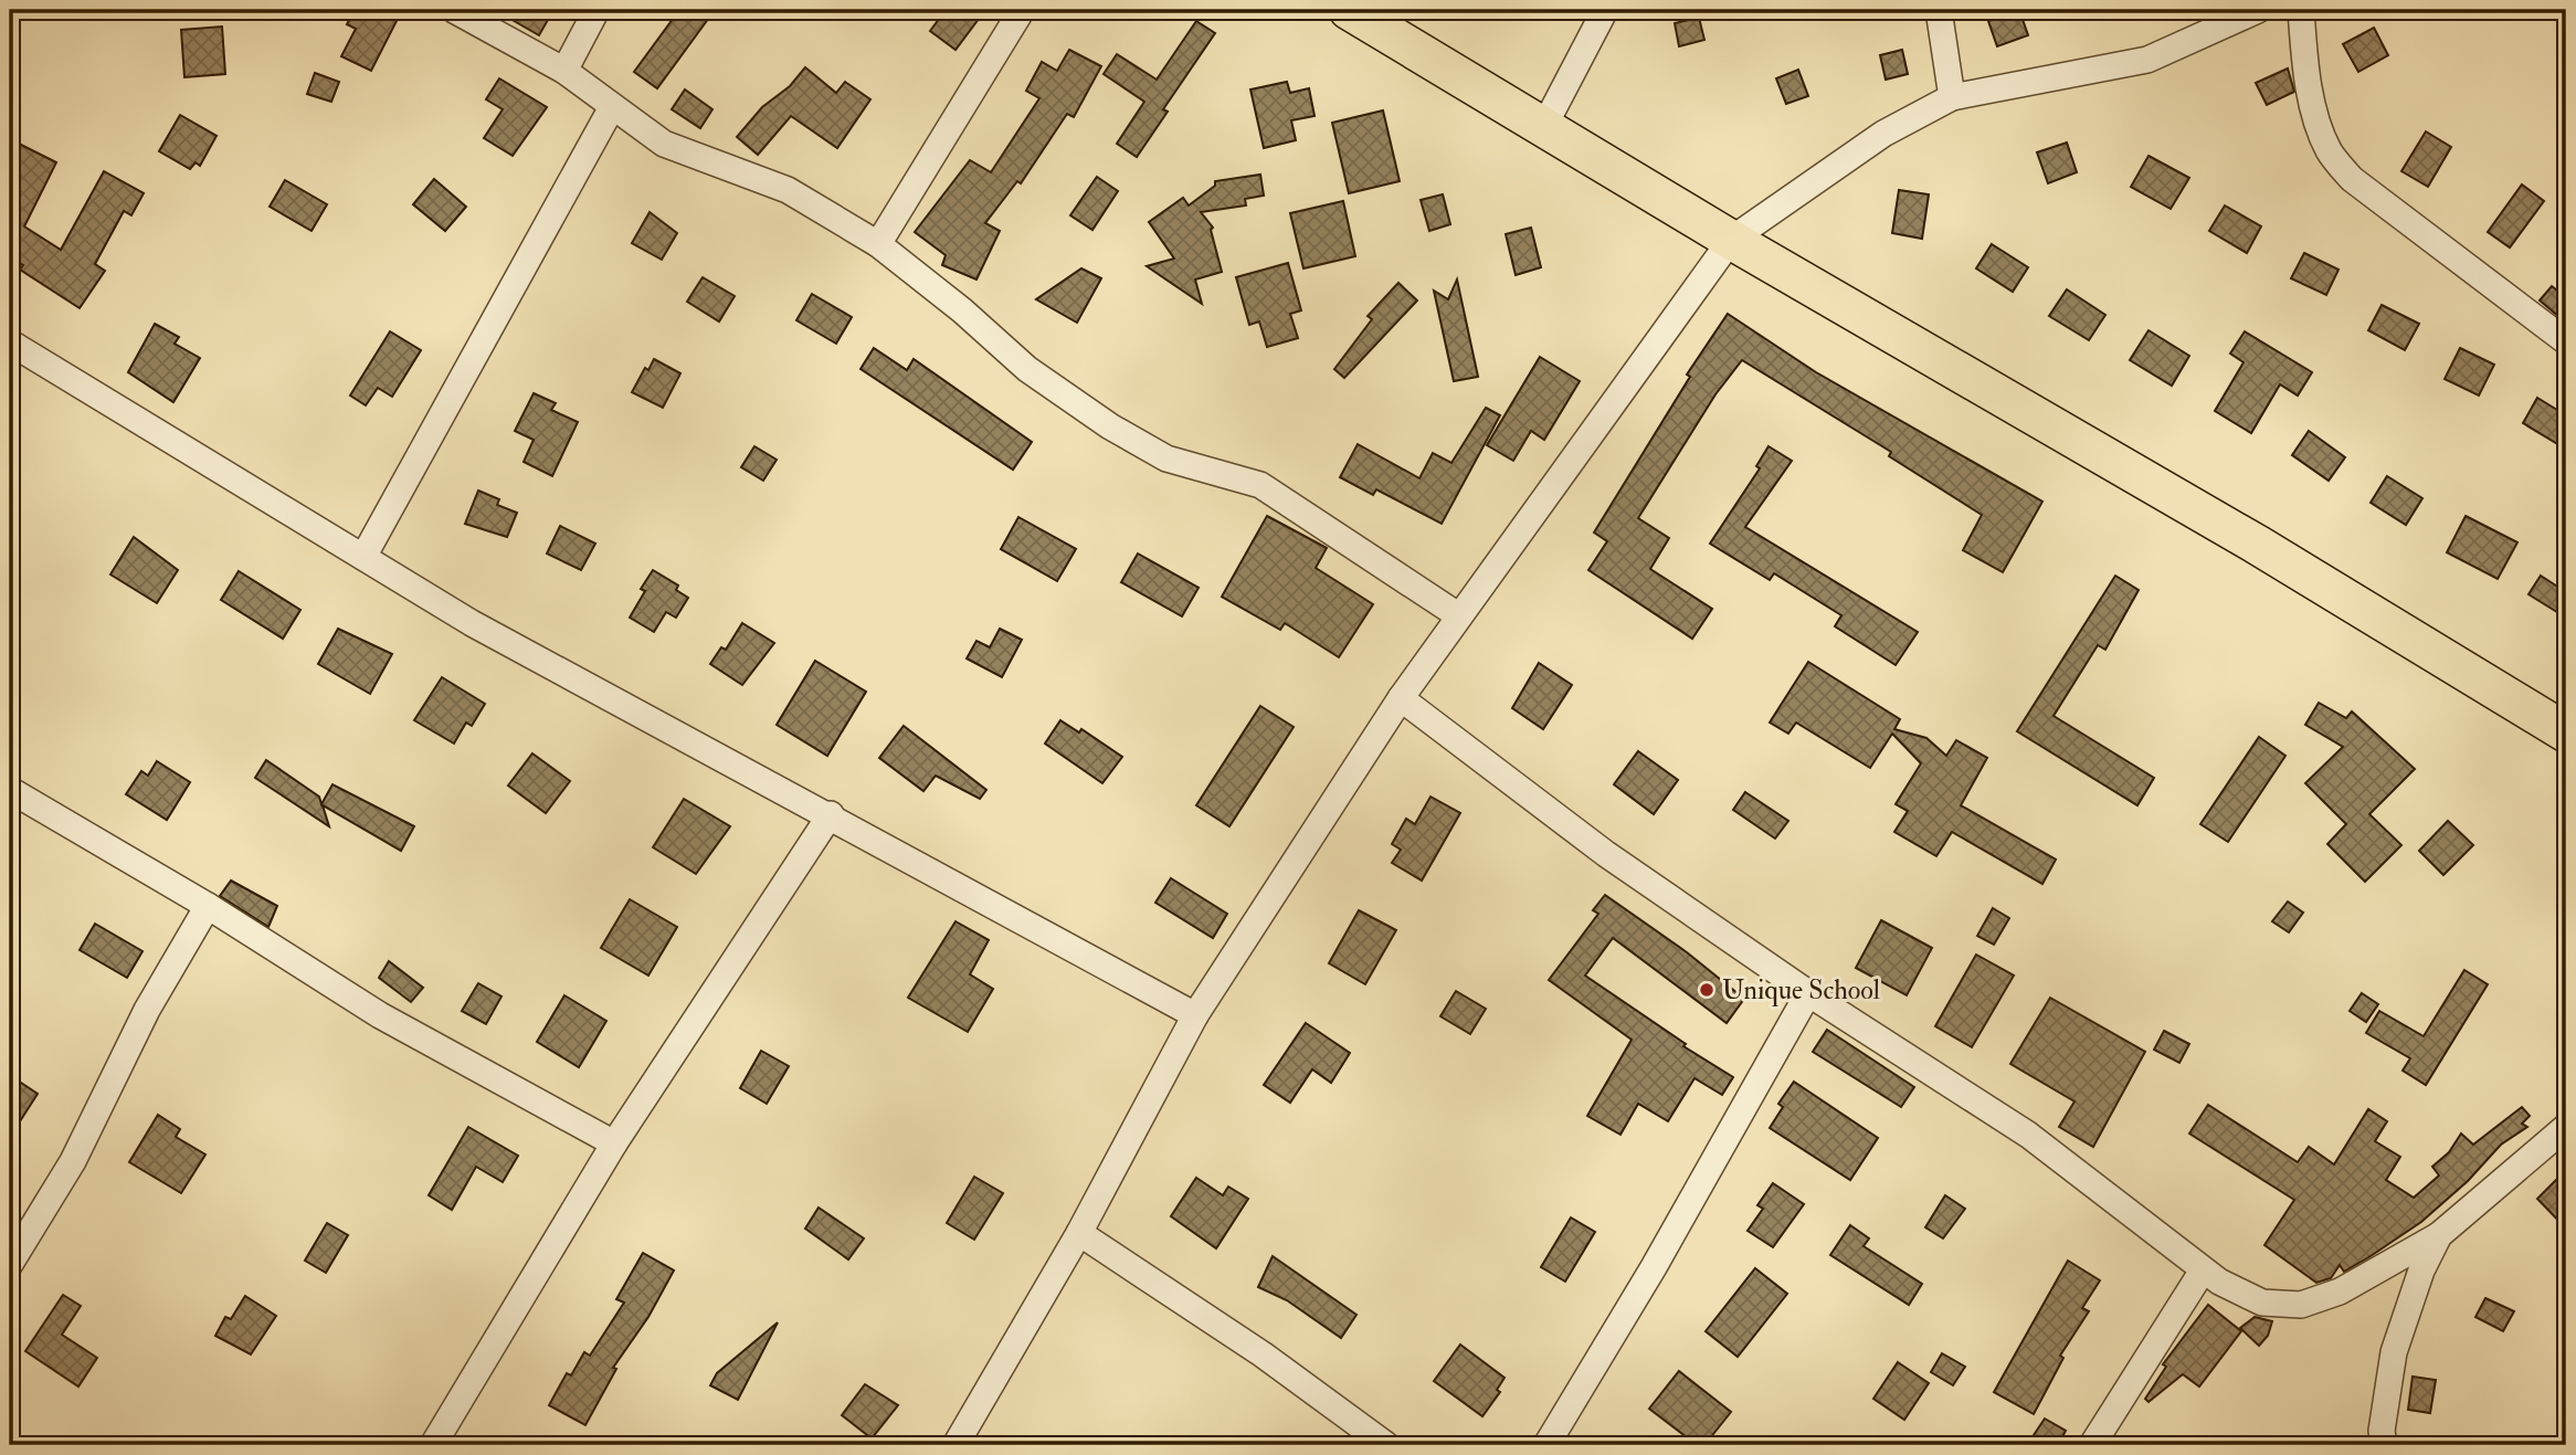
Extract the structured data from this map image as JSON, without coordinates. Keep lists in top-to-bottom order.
{
  "places": ["Unique School"]
}
